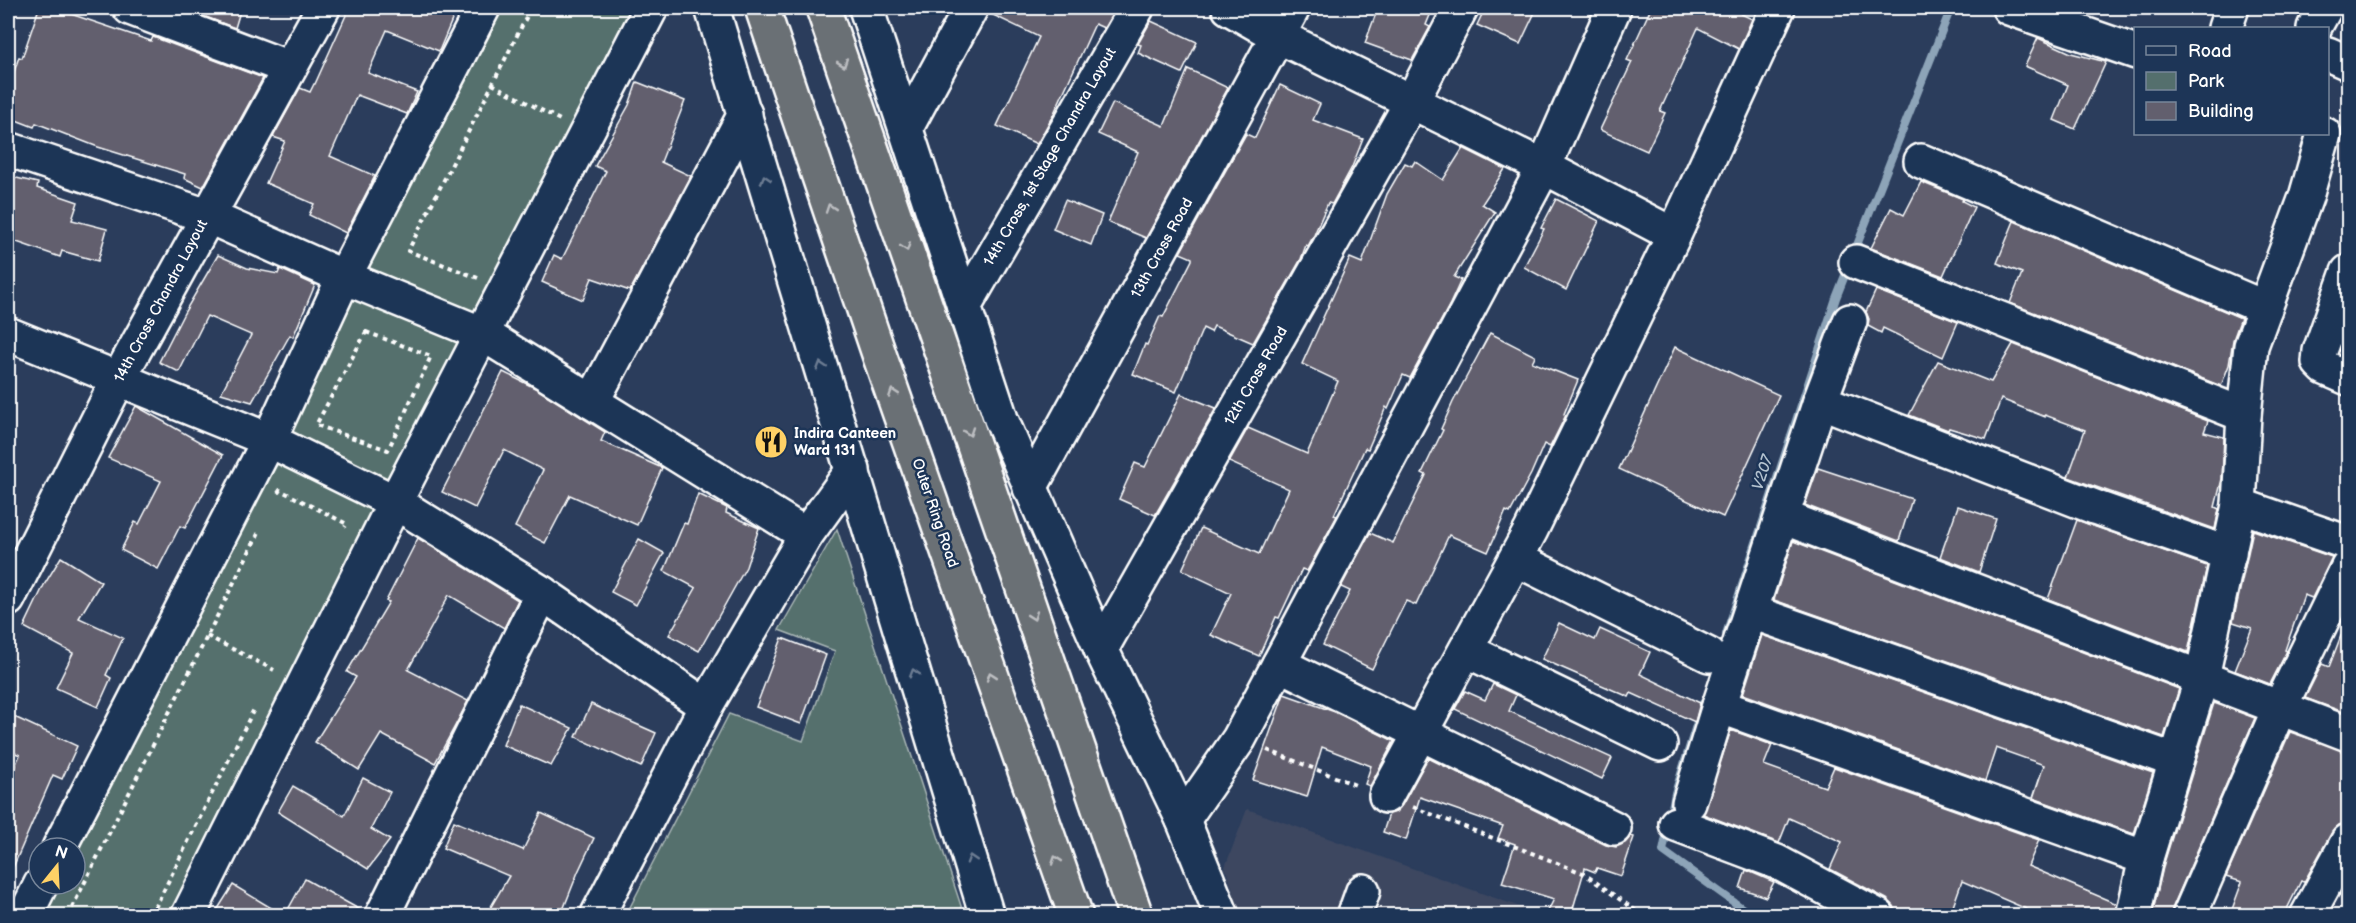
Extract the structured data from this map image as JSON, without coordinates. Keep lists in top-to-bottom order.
{
  "streets": {
    "highway": ["Outer Ring Road"],
    "street": [
      "14th Cross, 1st Stage Chandra Layout",
      "13th Cross Road",
      "14th Cross Chandra Layout",
      "12th Cross Road"
    ]
  },
  "water": ["V207"],
  "places": {
    "restaurant": ["Indira Canteen Ward 131"]
  },
  "legend": ["Road", "Park", "Building"],
  "north": "top"
}
